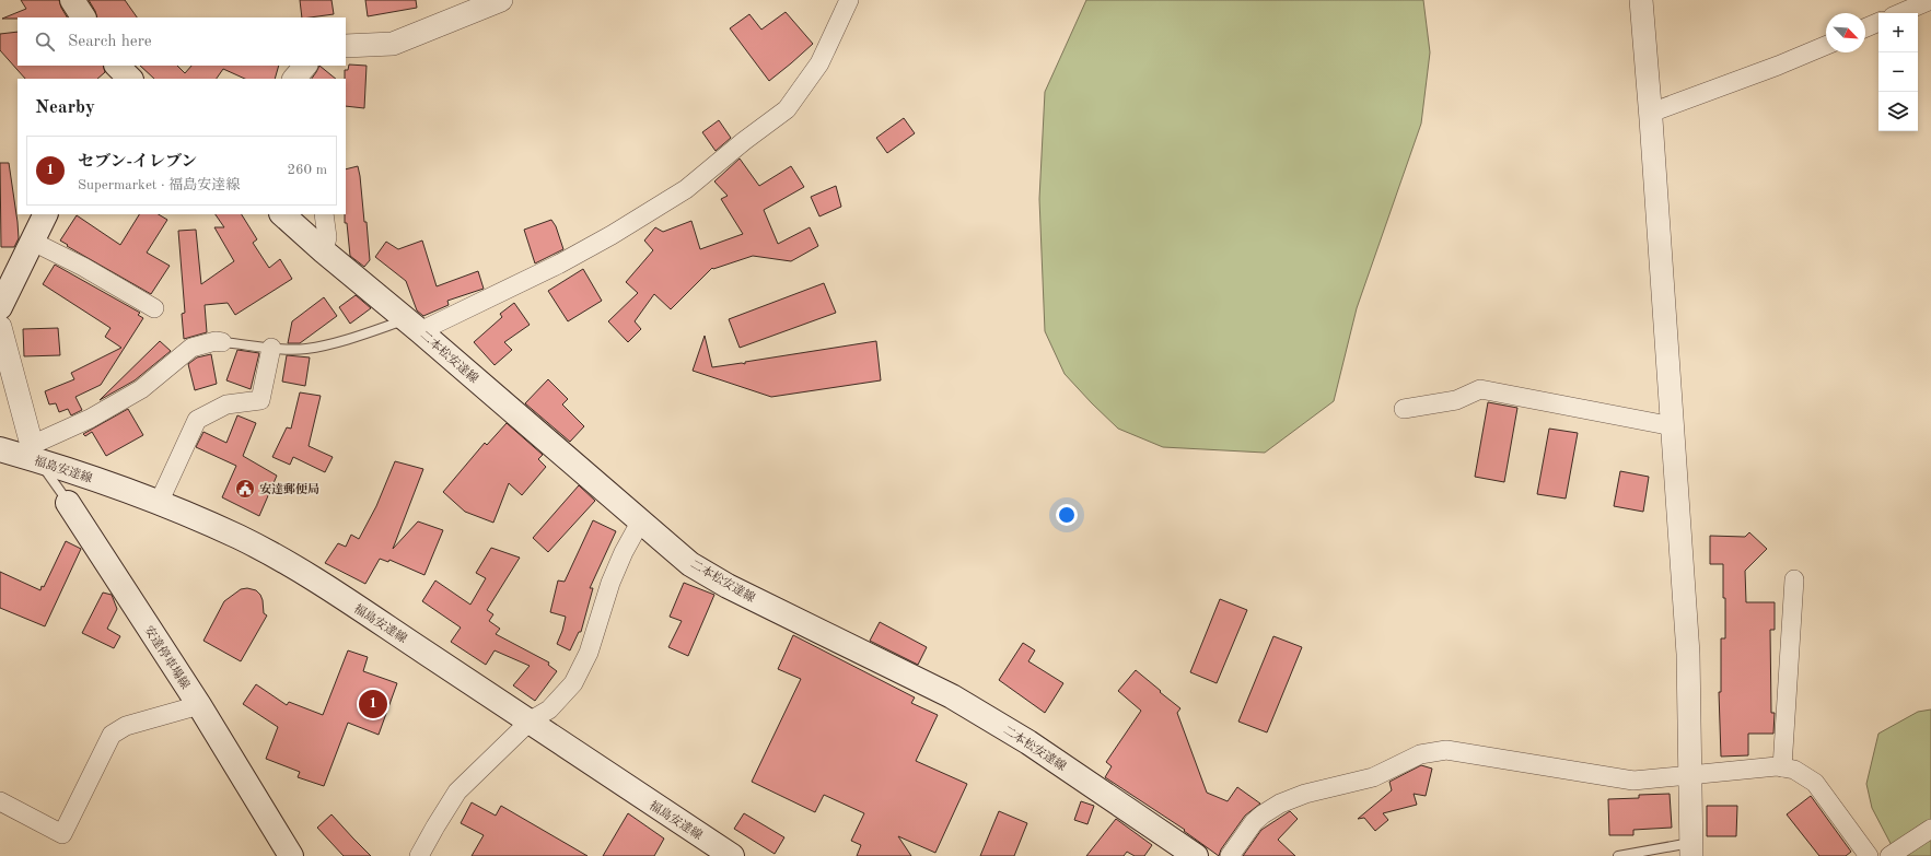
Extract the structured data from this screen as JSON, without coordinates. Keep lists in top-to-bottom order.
{
  "streets": {
    "main road": ["二本松安達線", "福島安達線", "安達停車場線"]
  },
  "crossings": [
    ["福島安達線", "安達停車場線"]
  ],
  "places": {
    "public building": ["安達郵便局"]
  },
  "north": "bottom right",
  "page": {
    "map_buttons": ["+", "−"],
    "search": "Search here",
    "heading": "Nearby",
    "list": [
      {
        "mark": "1",
        "name": "セブン-イレブン",
        "note": "Supermarket · 福島安達線",
        "value": "260 m"
      }
    ],
    "pins": "1"
  }
}
